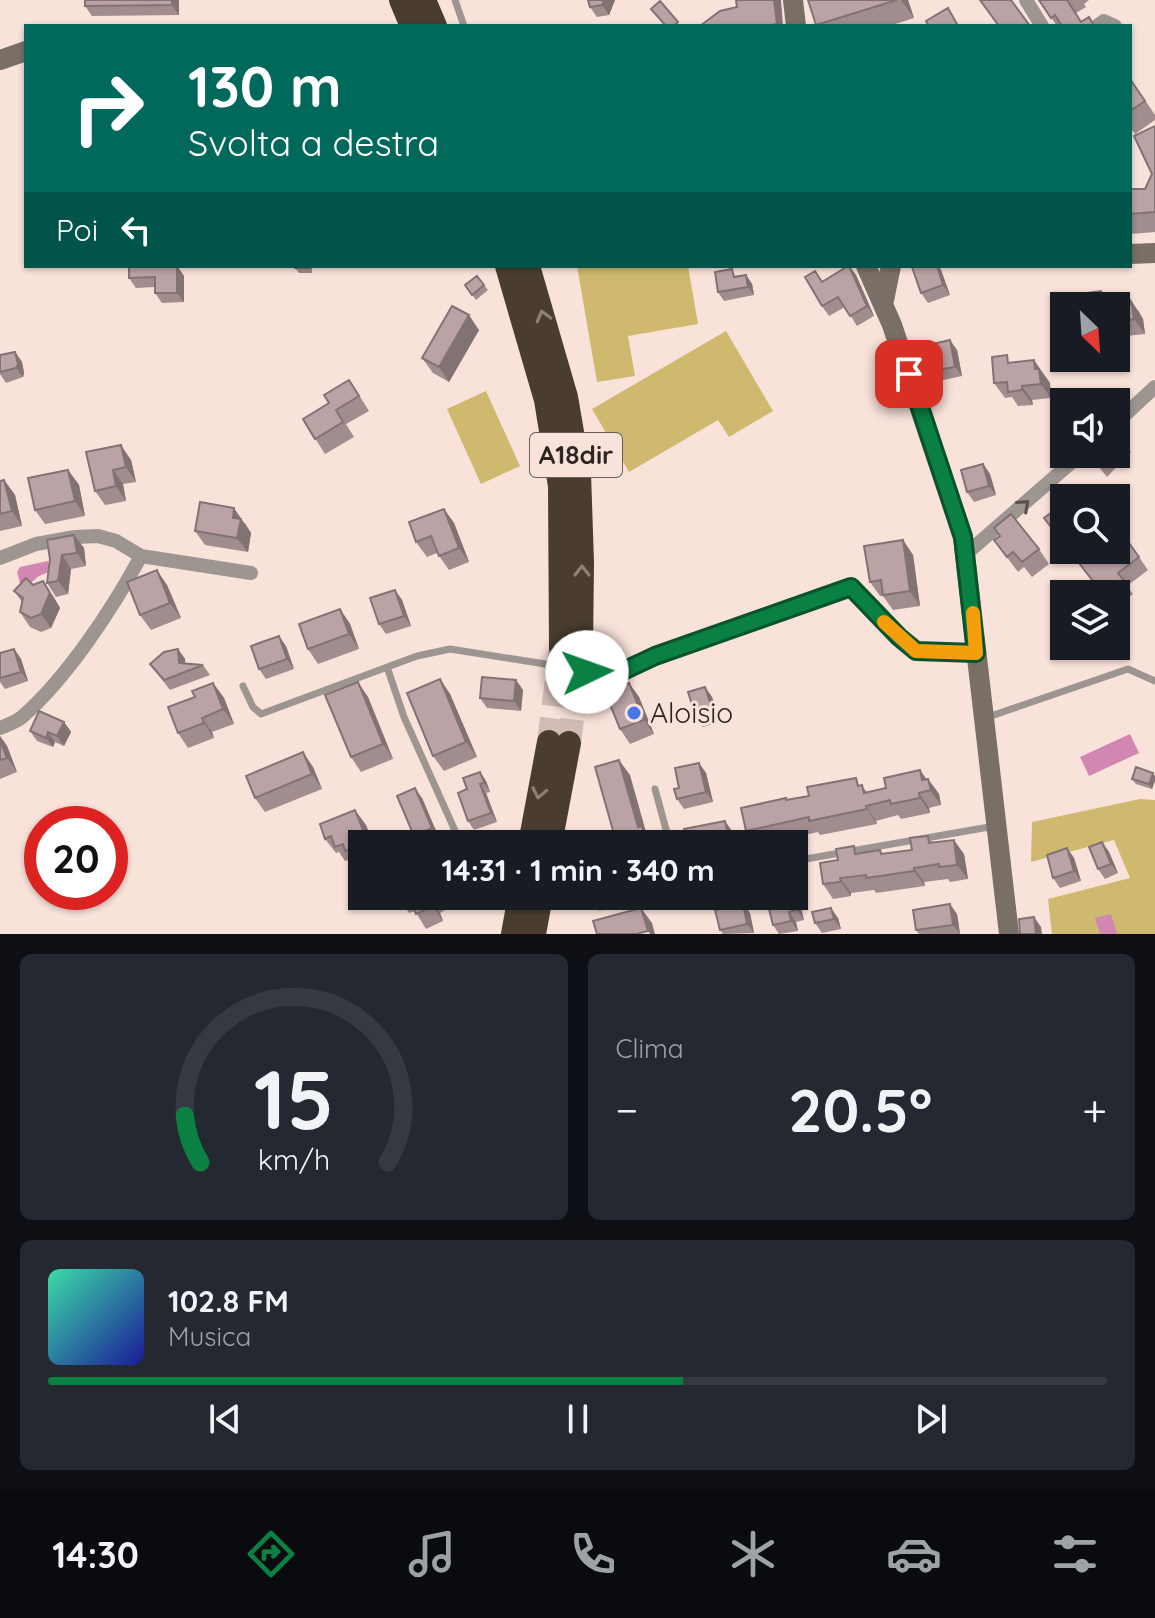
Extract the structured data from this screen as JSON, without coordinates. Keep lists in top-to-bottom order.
{
  "streets": {
    "highway": ["A18dir"]
  },
  "places": ["Aloisio"],
  "north": "bottom right",
  "page": {
    "turn": ["130 m", "Svolta a destra"],
    "then": "Poi",
    "limit": "20",
    "trip": "14:31 · 1 min · 340 m",
    "tile": "Clima",
    "heat": ["−", "20.5°", "+"],
    "song": ["102.8 FM", "Musica"],
    "tabs": "14:30",
    "gauge": ["15", "km/h"]
  }
}
